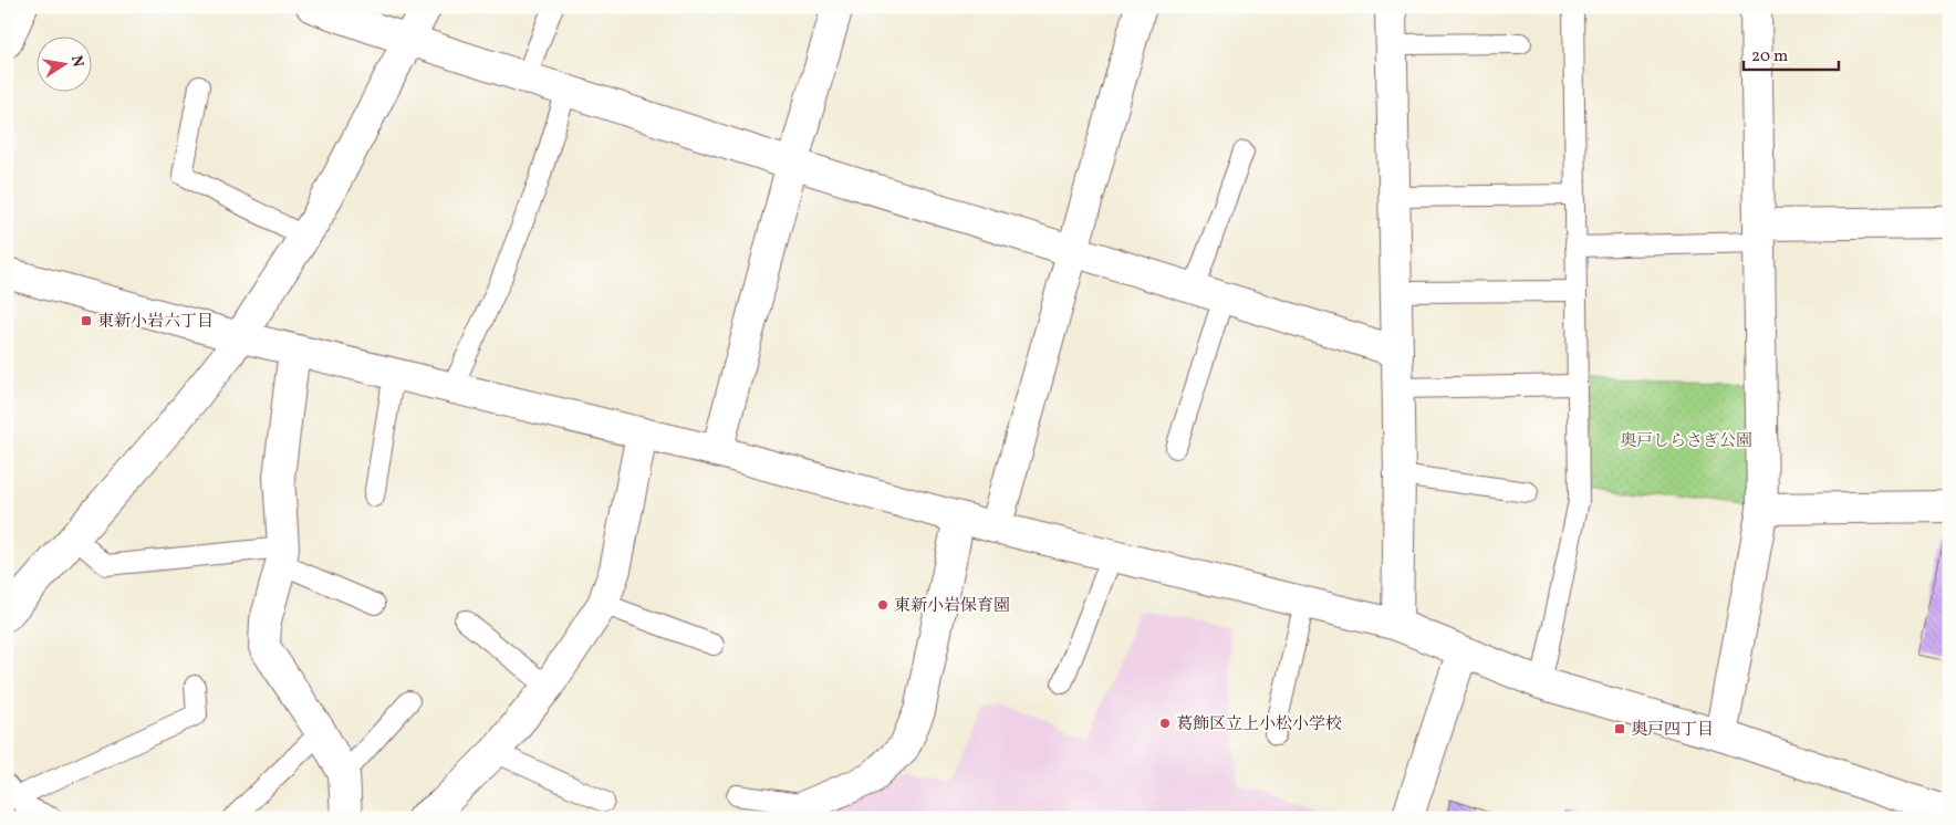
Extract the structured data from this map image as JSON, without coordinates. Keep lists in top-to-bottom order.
{
  "parks": ["奥戸しらさぎ公園"],
  "places": {
    "transit": ["東新小岩六丁目", "奥戸四丁目"],
    "other": ["東新小岩保育園", "葛飾区立上小松小学校"]
  },
  "scale_bar": "20 m",
  "north": "right"
}
